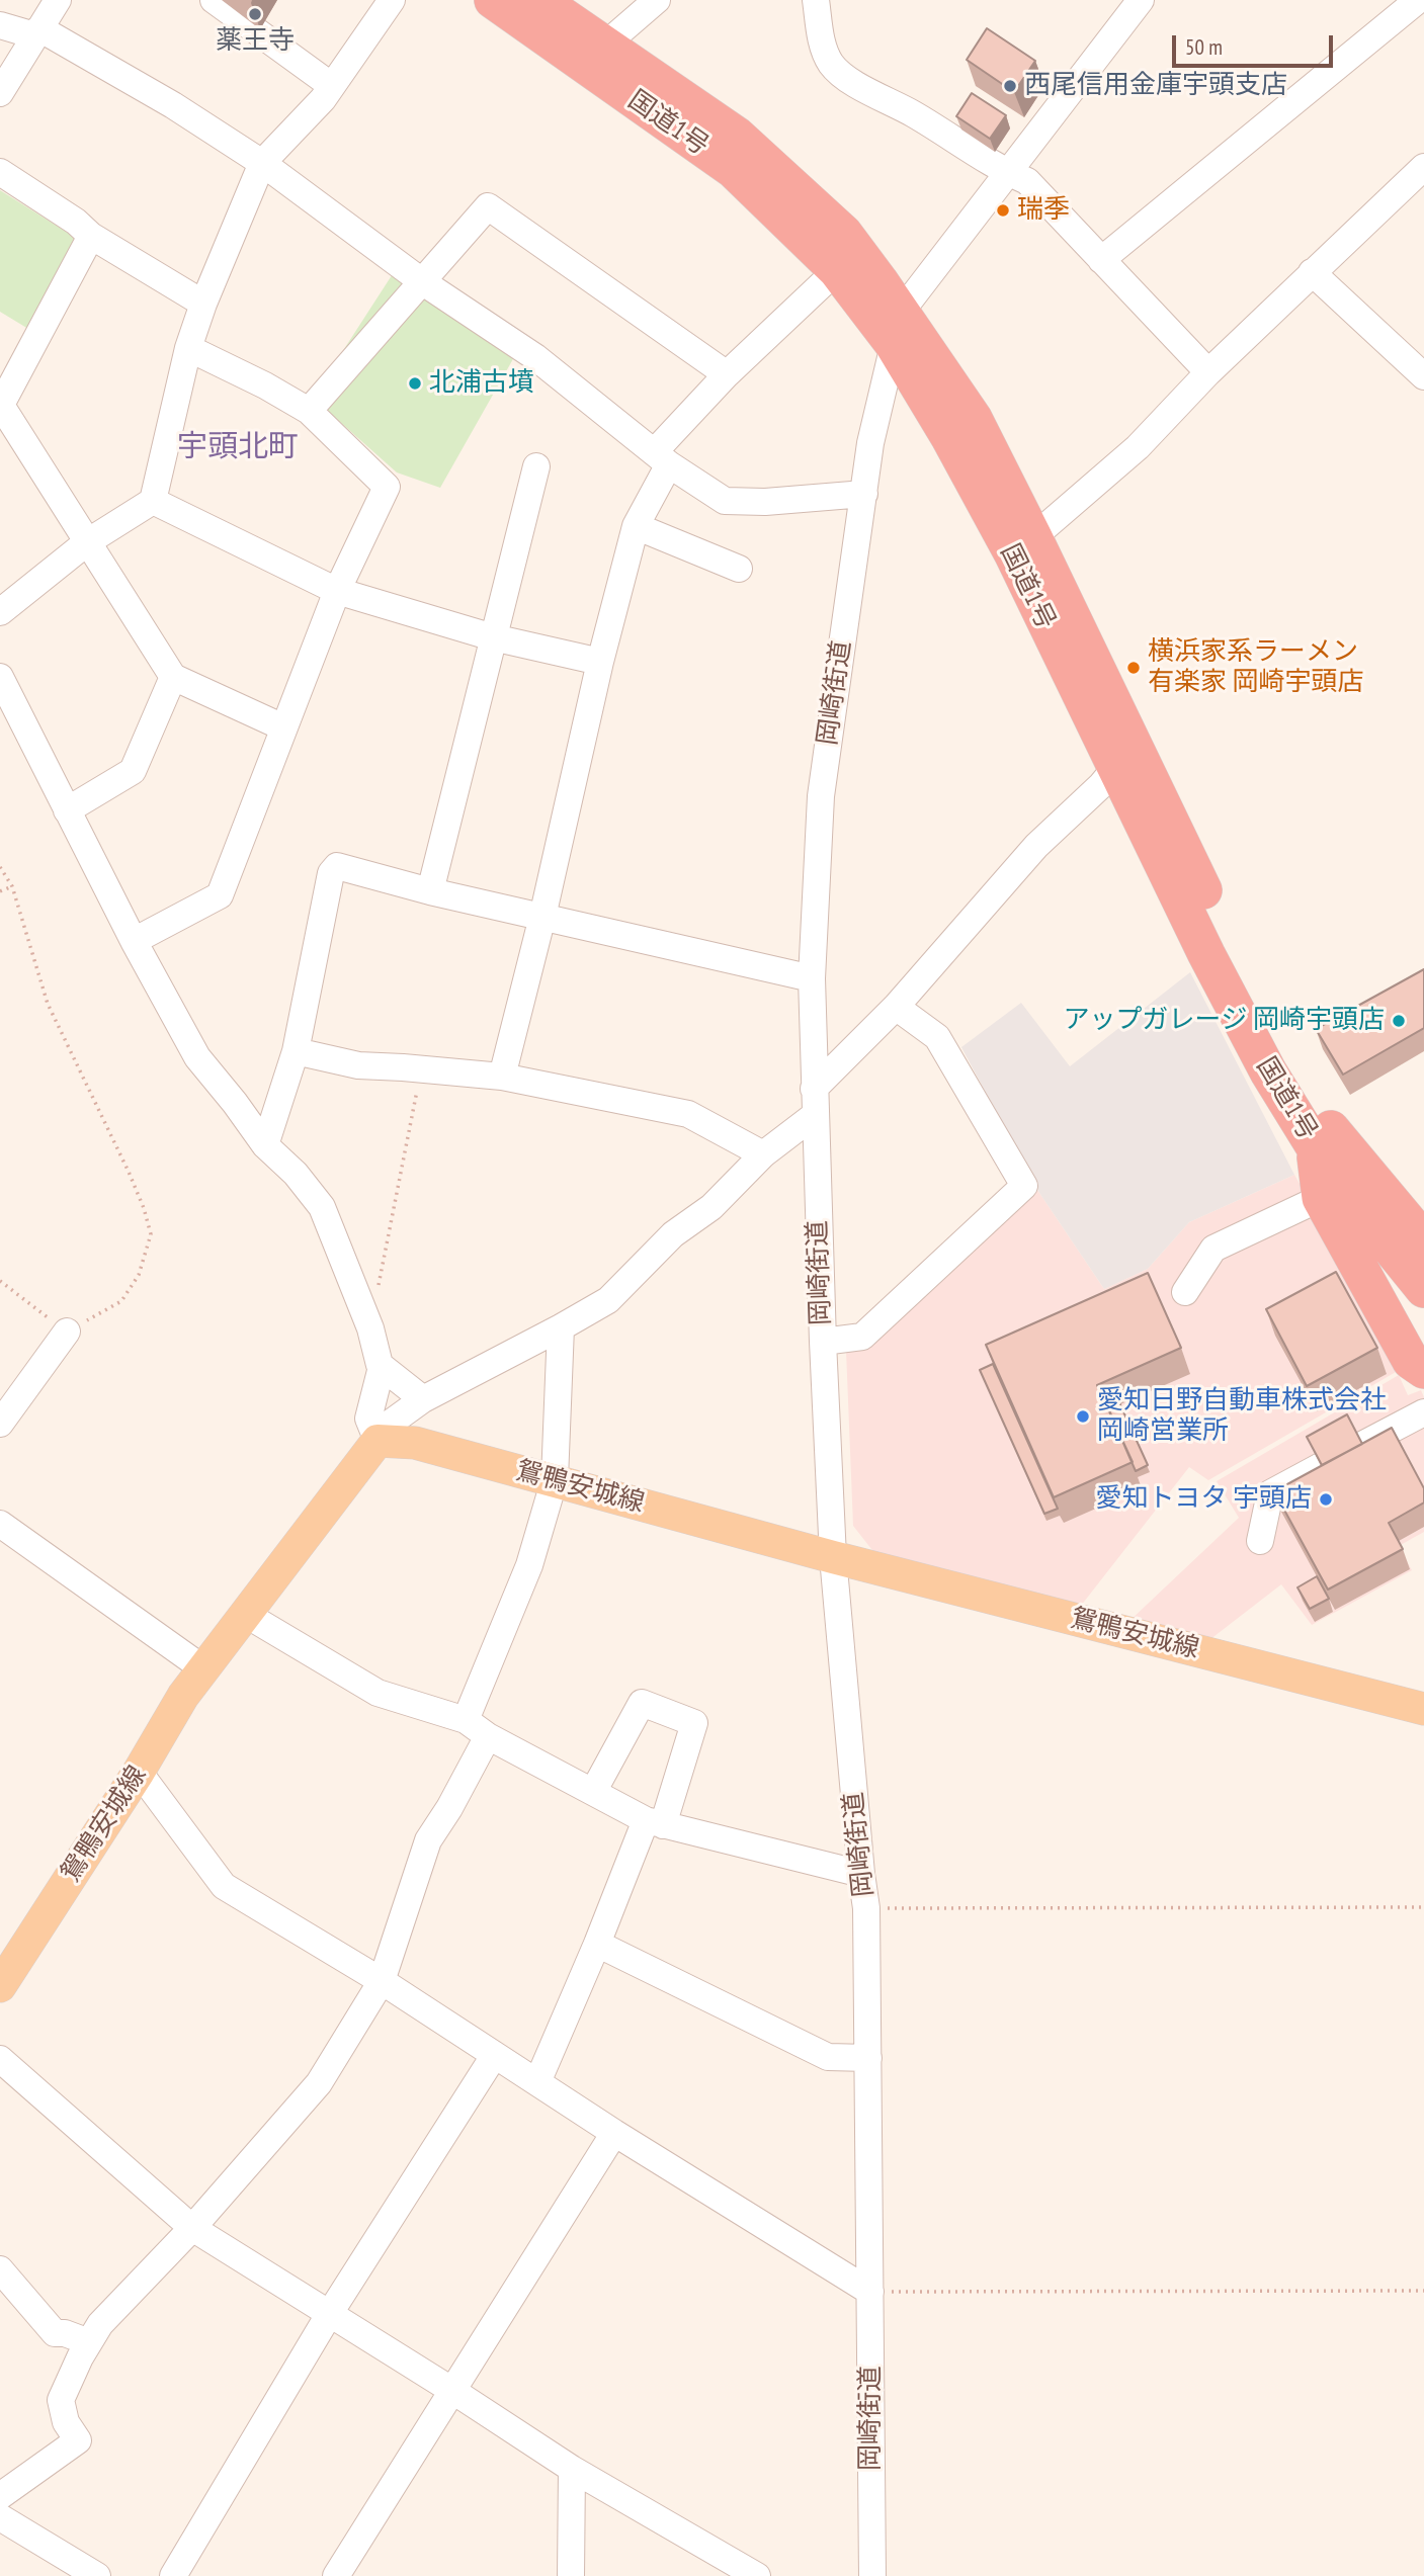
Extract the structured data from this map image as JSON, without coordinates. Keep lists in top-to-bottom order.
{
  "streets": {
    "highway": ["国道1号"],
    "main road": ["鴛鴨安城線"],
    "street": ["岡崎街道"]
  },
  "crossings": [
    ["国道1号", "岡崎街道"],
    ["岡崎街道", "鴛鴨安城線"]
  ],
  "districts": ["宇頭北町"],
  "places": [
    "薬王寺",
    "西尾信用金庫宇頭支店",
    "瑞季",
    "北浦古墳",
    "横浜家系ラーメン 有楽家 岡崎宇頭店",
    "アップガレージ 岡崎宇頭店",
    "愛知日野自動車株式会社 岡崎営業所",
    "愛知トヨタ 宇頭店"
  ],
  "scale_bar": "50 m"
}
